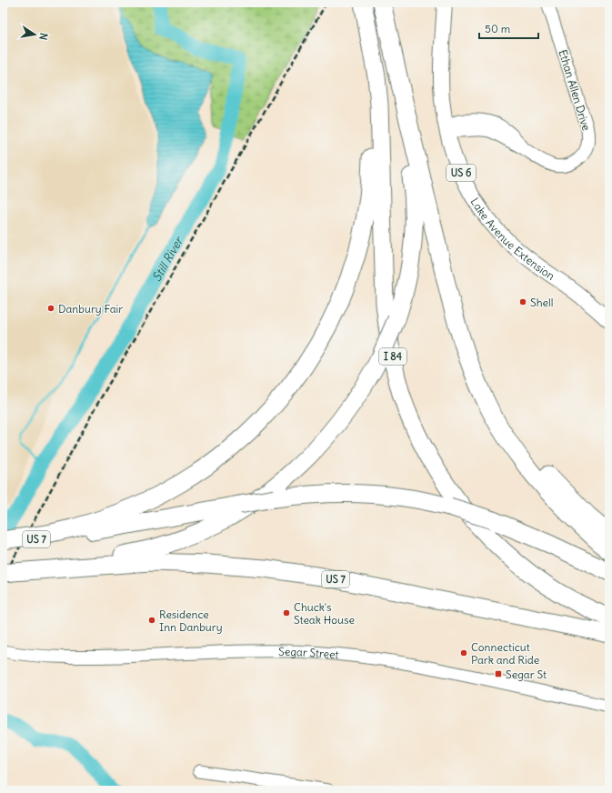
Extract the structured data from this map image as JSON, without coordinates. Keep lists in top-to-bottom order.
{
  "streets": {
    "highway": ["I 84", "US 7"],
    "main road": ["US 6", "Lake Avenue Extension"],
    "street": ["Ethan Allen Drive", "Segar Street"]
  },
  "crossings": [
    ["Ethan Allen Drive", "Lake Avenue Extension"]
  ],
  "water": ["Still River"],
  "places": {
    "other": [
      "Shell",
      "Danbury Fair",
      "Chuck's Steak House",
      "Residence Inn Danbury",
      "Connecticut Park and Ride"
    ],
    "transit": ["Segar St"]
  },
  "scale_bar": "50 m",
  "north": "right"
}
